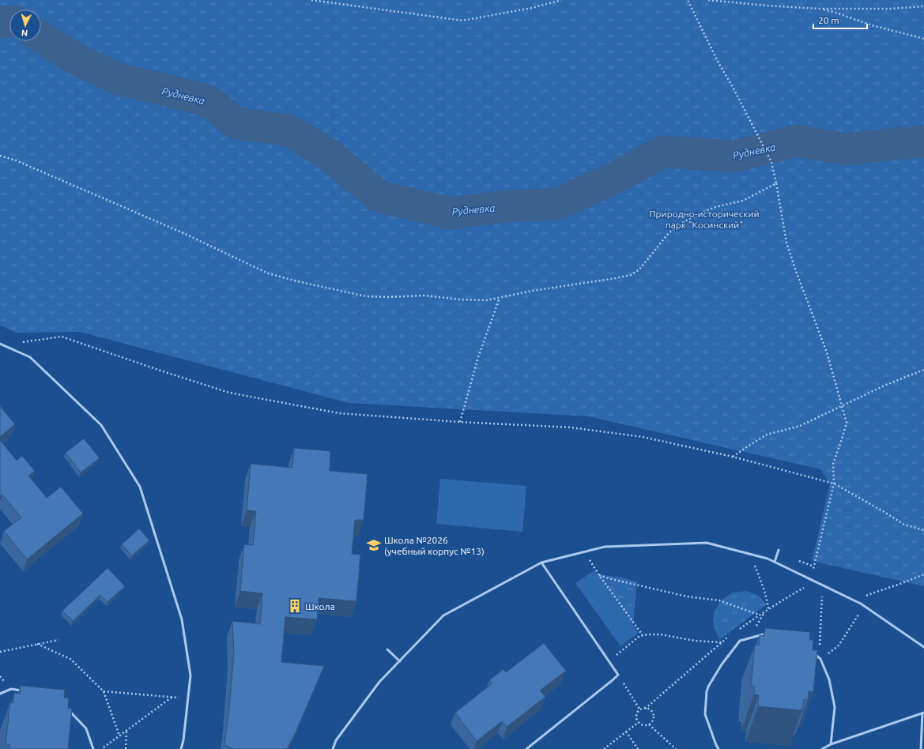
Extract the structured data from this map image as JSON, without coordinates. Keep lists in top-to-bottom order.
{
  "water": ["Рудневка"],
  "parks": ["Природно-исторический парк \"Косинский\""],
  "places": {
    "school or university": ["Школа №2026 (учебный корпус №13)"],
    "building": ["Школа"]
  },
  "scale_bar": "20 m",
  "north": "bottom"
}
